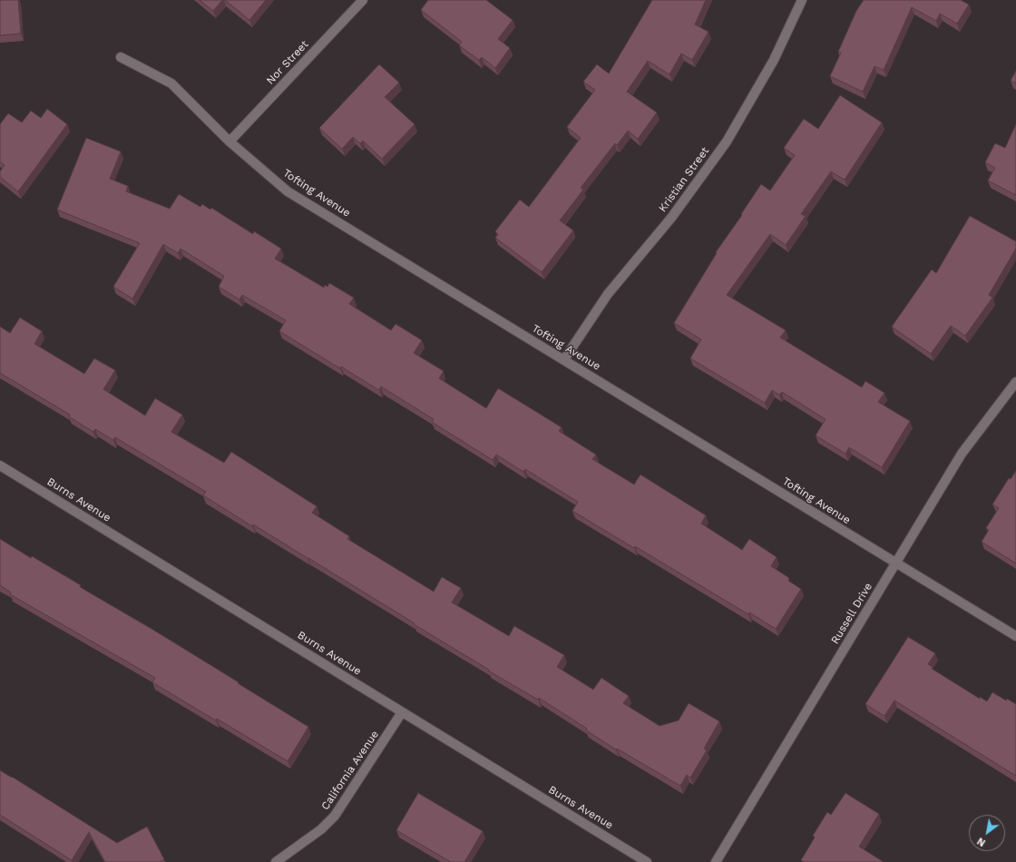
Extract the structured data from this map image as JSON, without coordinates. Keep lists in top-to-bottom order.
{
  "streets": {
    "street": [
      "Nor Street",
      "Kristian Street",
      "Tofting Avenue",
      "Burns Avenue",
      "Russell Drive",
      "California Avenue"
    ]
  },
  "crossings": [
    ["Nor Street", "Tofting Avenue"],
    ["Kristian Street", "Tofting Avenue"],
    ["Tofting Avenue", "Russell Drive"],
    ["Burns Avenue", "California Avenue"]
  ],
  "north": "bottom left"
}
